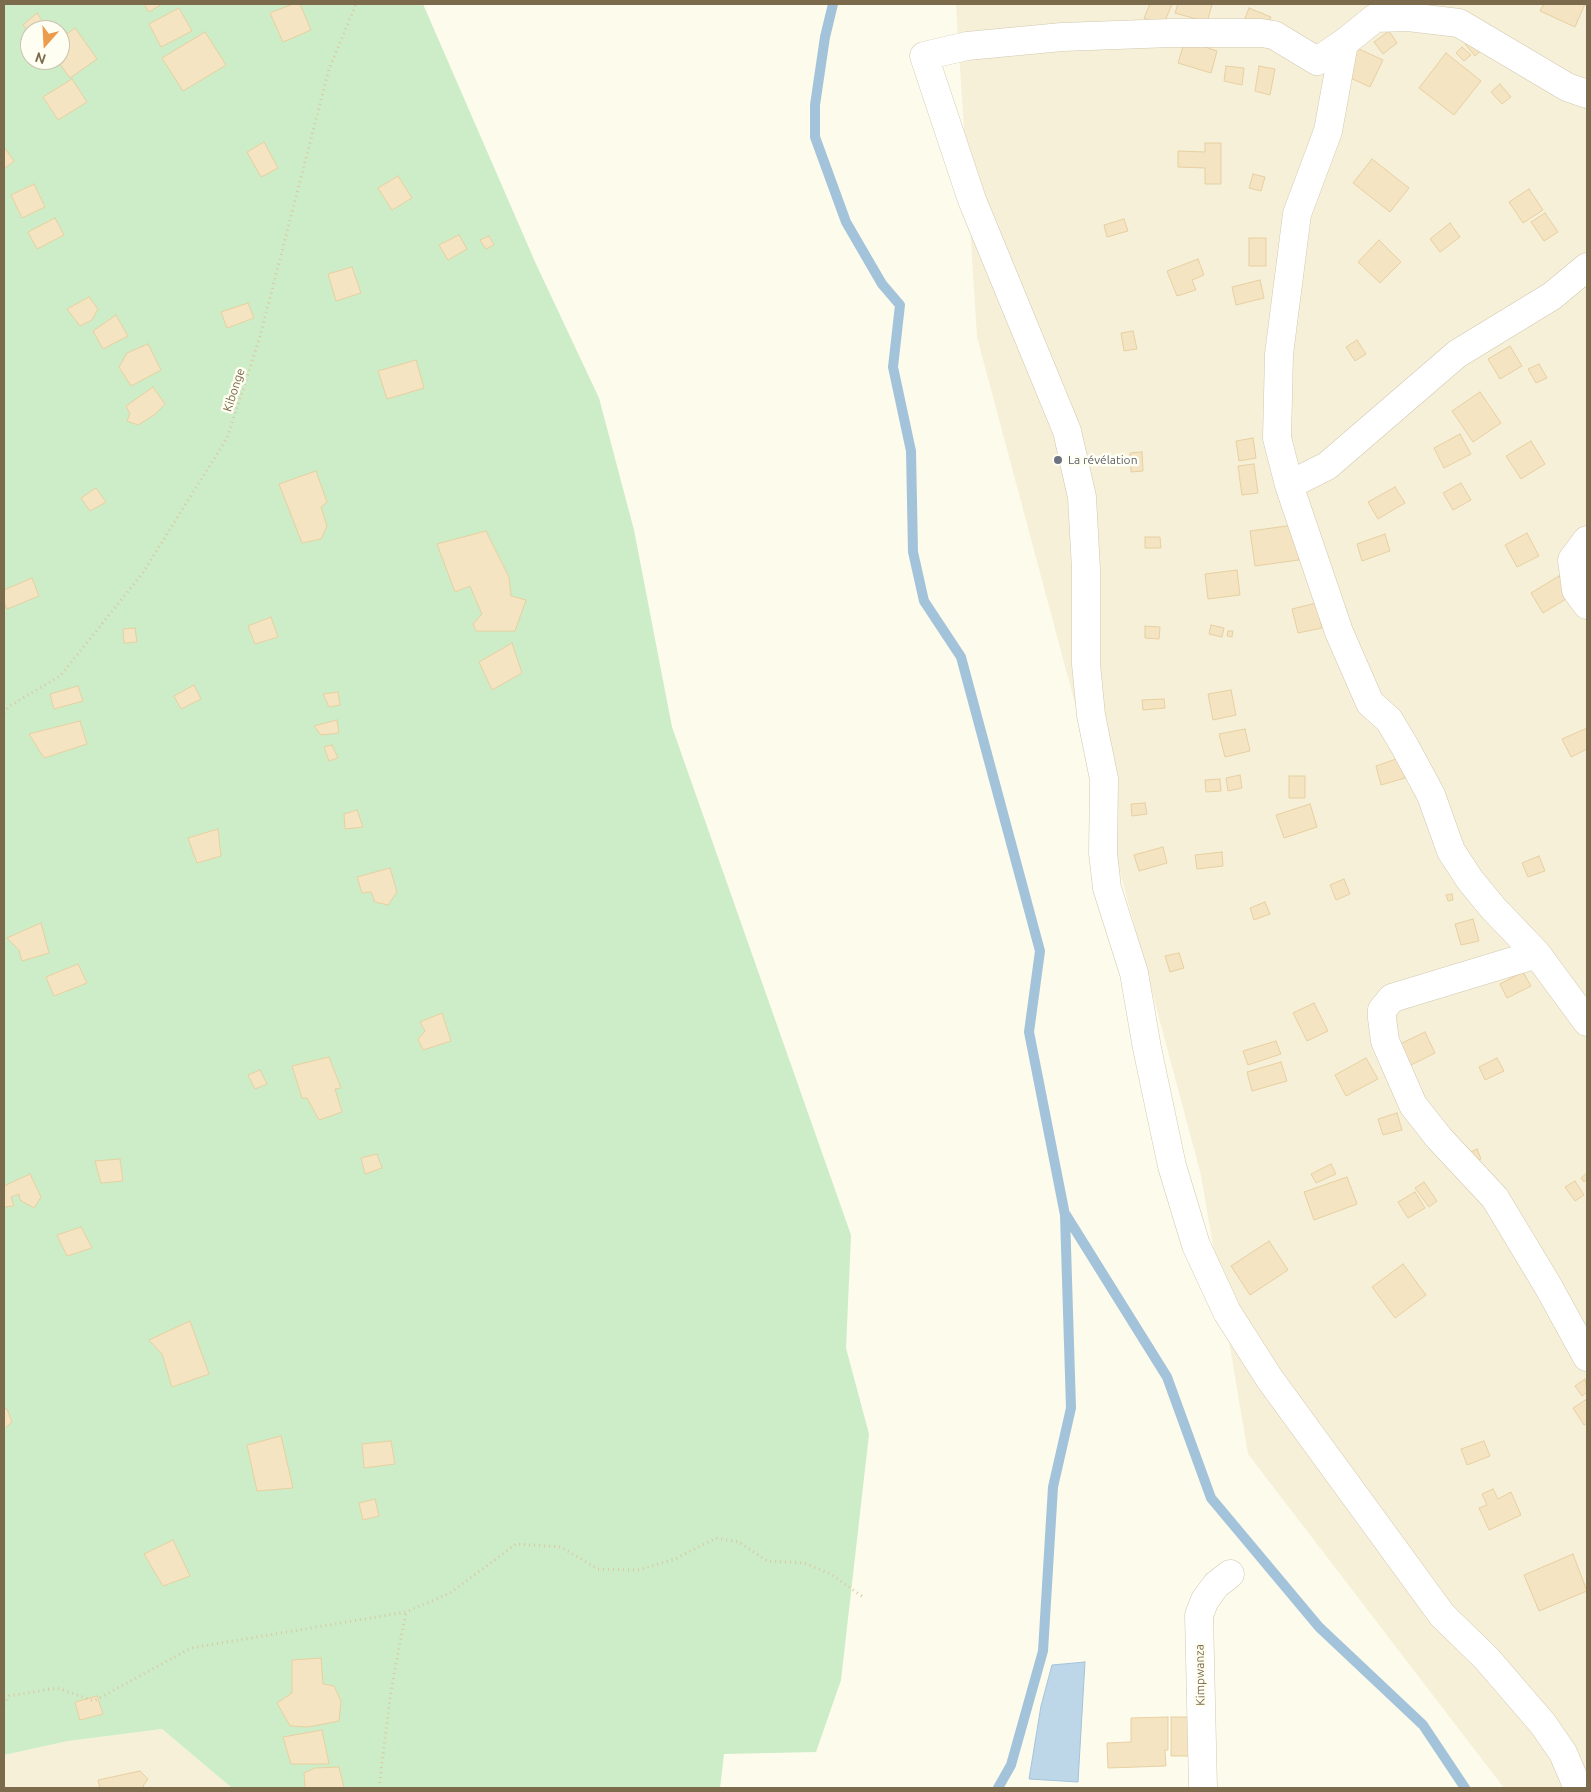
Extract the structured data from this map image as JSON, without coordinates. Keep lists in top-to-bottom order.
{
  "streets": {
    "street": ["Kimpwanza"],
    "path": ["Kibonge"]
  },
  "places": ["La révélation"],
  "north": "bottom"
}
